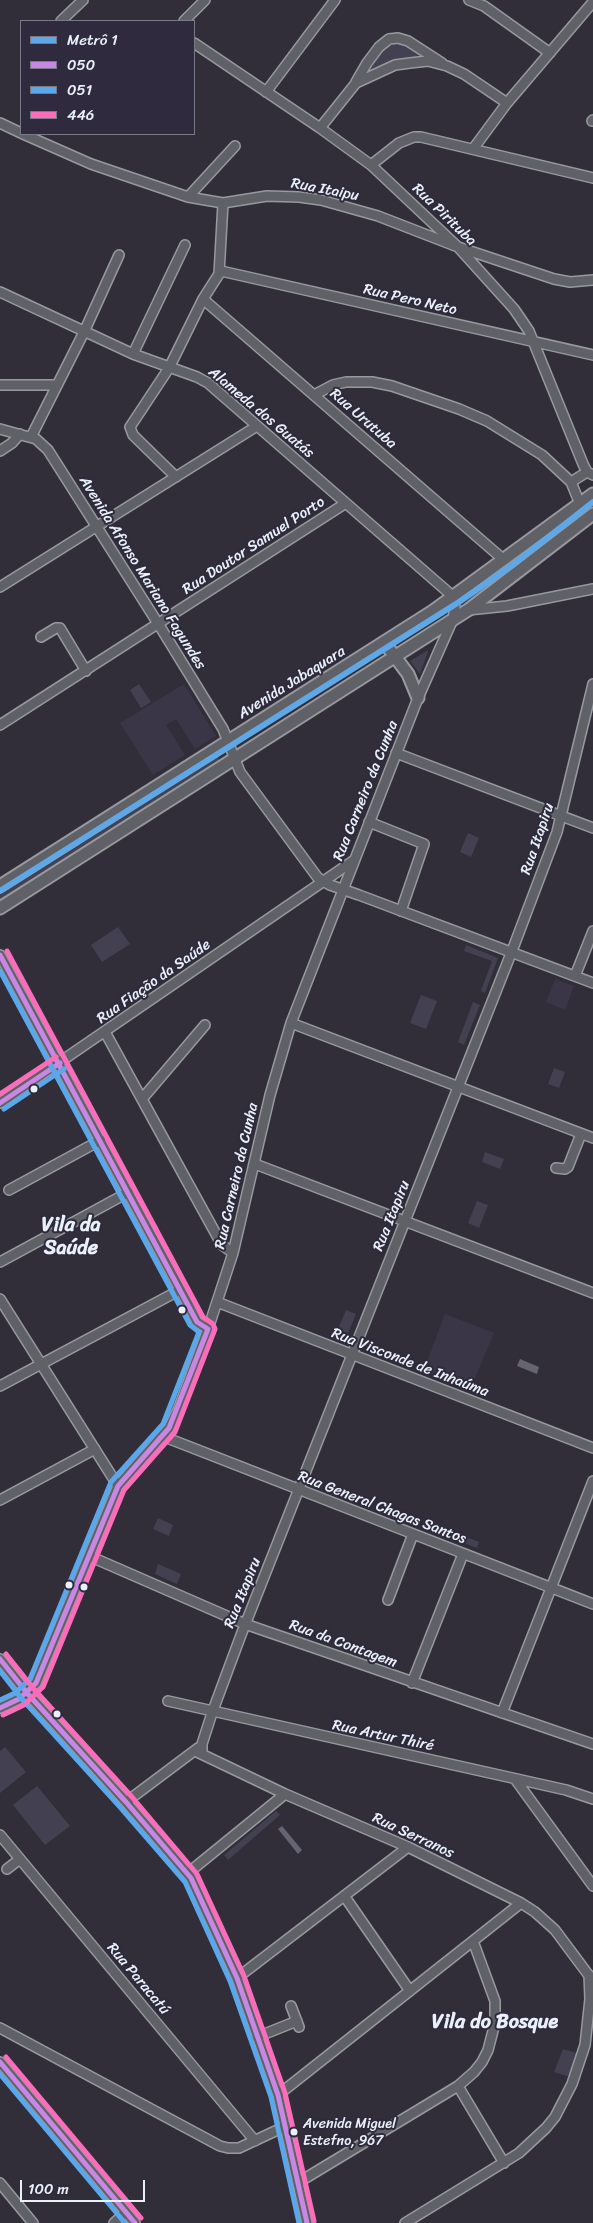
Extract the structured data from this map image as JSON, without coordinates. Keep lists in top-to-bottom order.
{
  "streets": {
    "main road": ["Avenida Jabaquara"],
    "street": [
      "Rua Itaipu",
      "Rua Pirituba",
      "Rua Pero Neto",
      "Alameda dos Guatás",
      "Rua Urutuba",
      "Rua Doutor Samuel Porto",
      "Avenida Afonso Mariano Fagundes",
      "Rua Carneiro da Cunha",
      "Rua Itapiru",
      "Rua Fiação da Saúde",
      "Rua Visconde de Inhaúma",
      "Rua General Chagas Santos",
      "Rua da Contagem",
      "Rua Artur Thiré",
      "Rua Serranos",
      "Rua Paracatú"
    ]
  },
  "crossings": [
    ["Rua Itaipu", "Rua Pirituba"],
    ["Rua Pirituba", "Rua Pero Neto"],
    ["Alameda dos Guatás", "Rua Doutor Samuel Porto"],
    ["Alameda dos Guatás", "Avenida Jabaquara"],
    ["Rua Urutuba", "Avenida Jabaquara"],
    ["Rua Doutor Samuel Porto", "Avenida Afonso Mariano Fagundes"],
    ["Avenida Afonso Mariano Fagundes", "Avenida Jabaquara"],
    ["Avenida Afonso Mariano Fagundes", "Rua Carneiro da Cunha"],
    ["Avenida Afonso Mariano Fagundes", "Rua Fiação da Saúde"],
    ["Rua Carneiro da Cunha", "Rua Fiação da Saúde"],
    ["Rua Carneiro da Cunha", "Rua Visconde de Inhaúma"],
    ["Rua Carneiro da Cunha", "Rua General Chagas Santos"],
    ["Rua Carneiro da Cunha", "Rua da Contagem"],
    ["Rua Itapiru", "Rua Visconde de Inhaúma"],
    ["Rua Itapiru", "Rua General Chagas Santos"],
    ["Rua Itapiru", "Rua da Contagem"],
    ["Rua Itapiru", "Rua Artur Thiré"],
    ["Rua Itapiru", "Rua Serranos"]
  ],
  "districts": ["Vila da Saúde", "Vila do Bosque"],
  "places": ["Avenida Miguel Estefno, 967"],
  "lines": [
    "metro line 1",
    "transit line 446",
    "transit line 050",
    "transit line 051"
  ],
  "legend": [
    "Metrô 1",
    "050",
    "051",
    "446"
  ],
  "scale_bar": "100 m"
}
